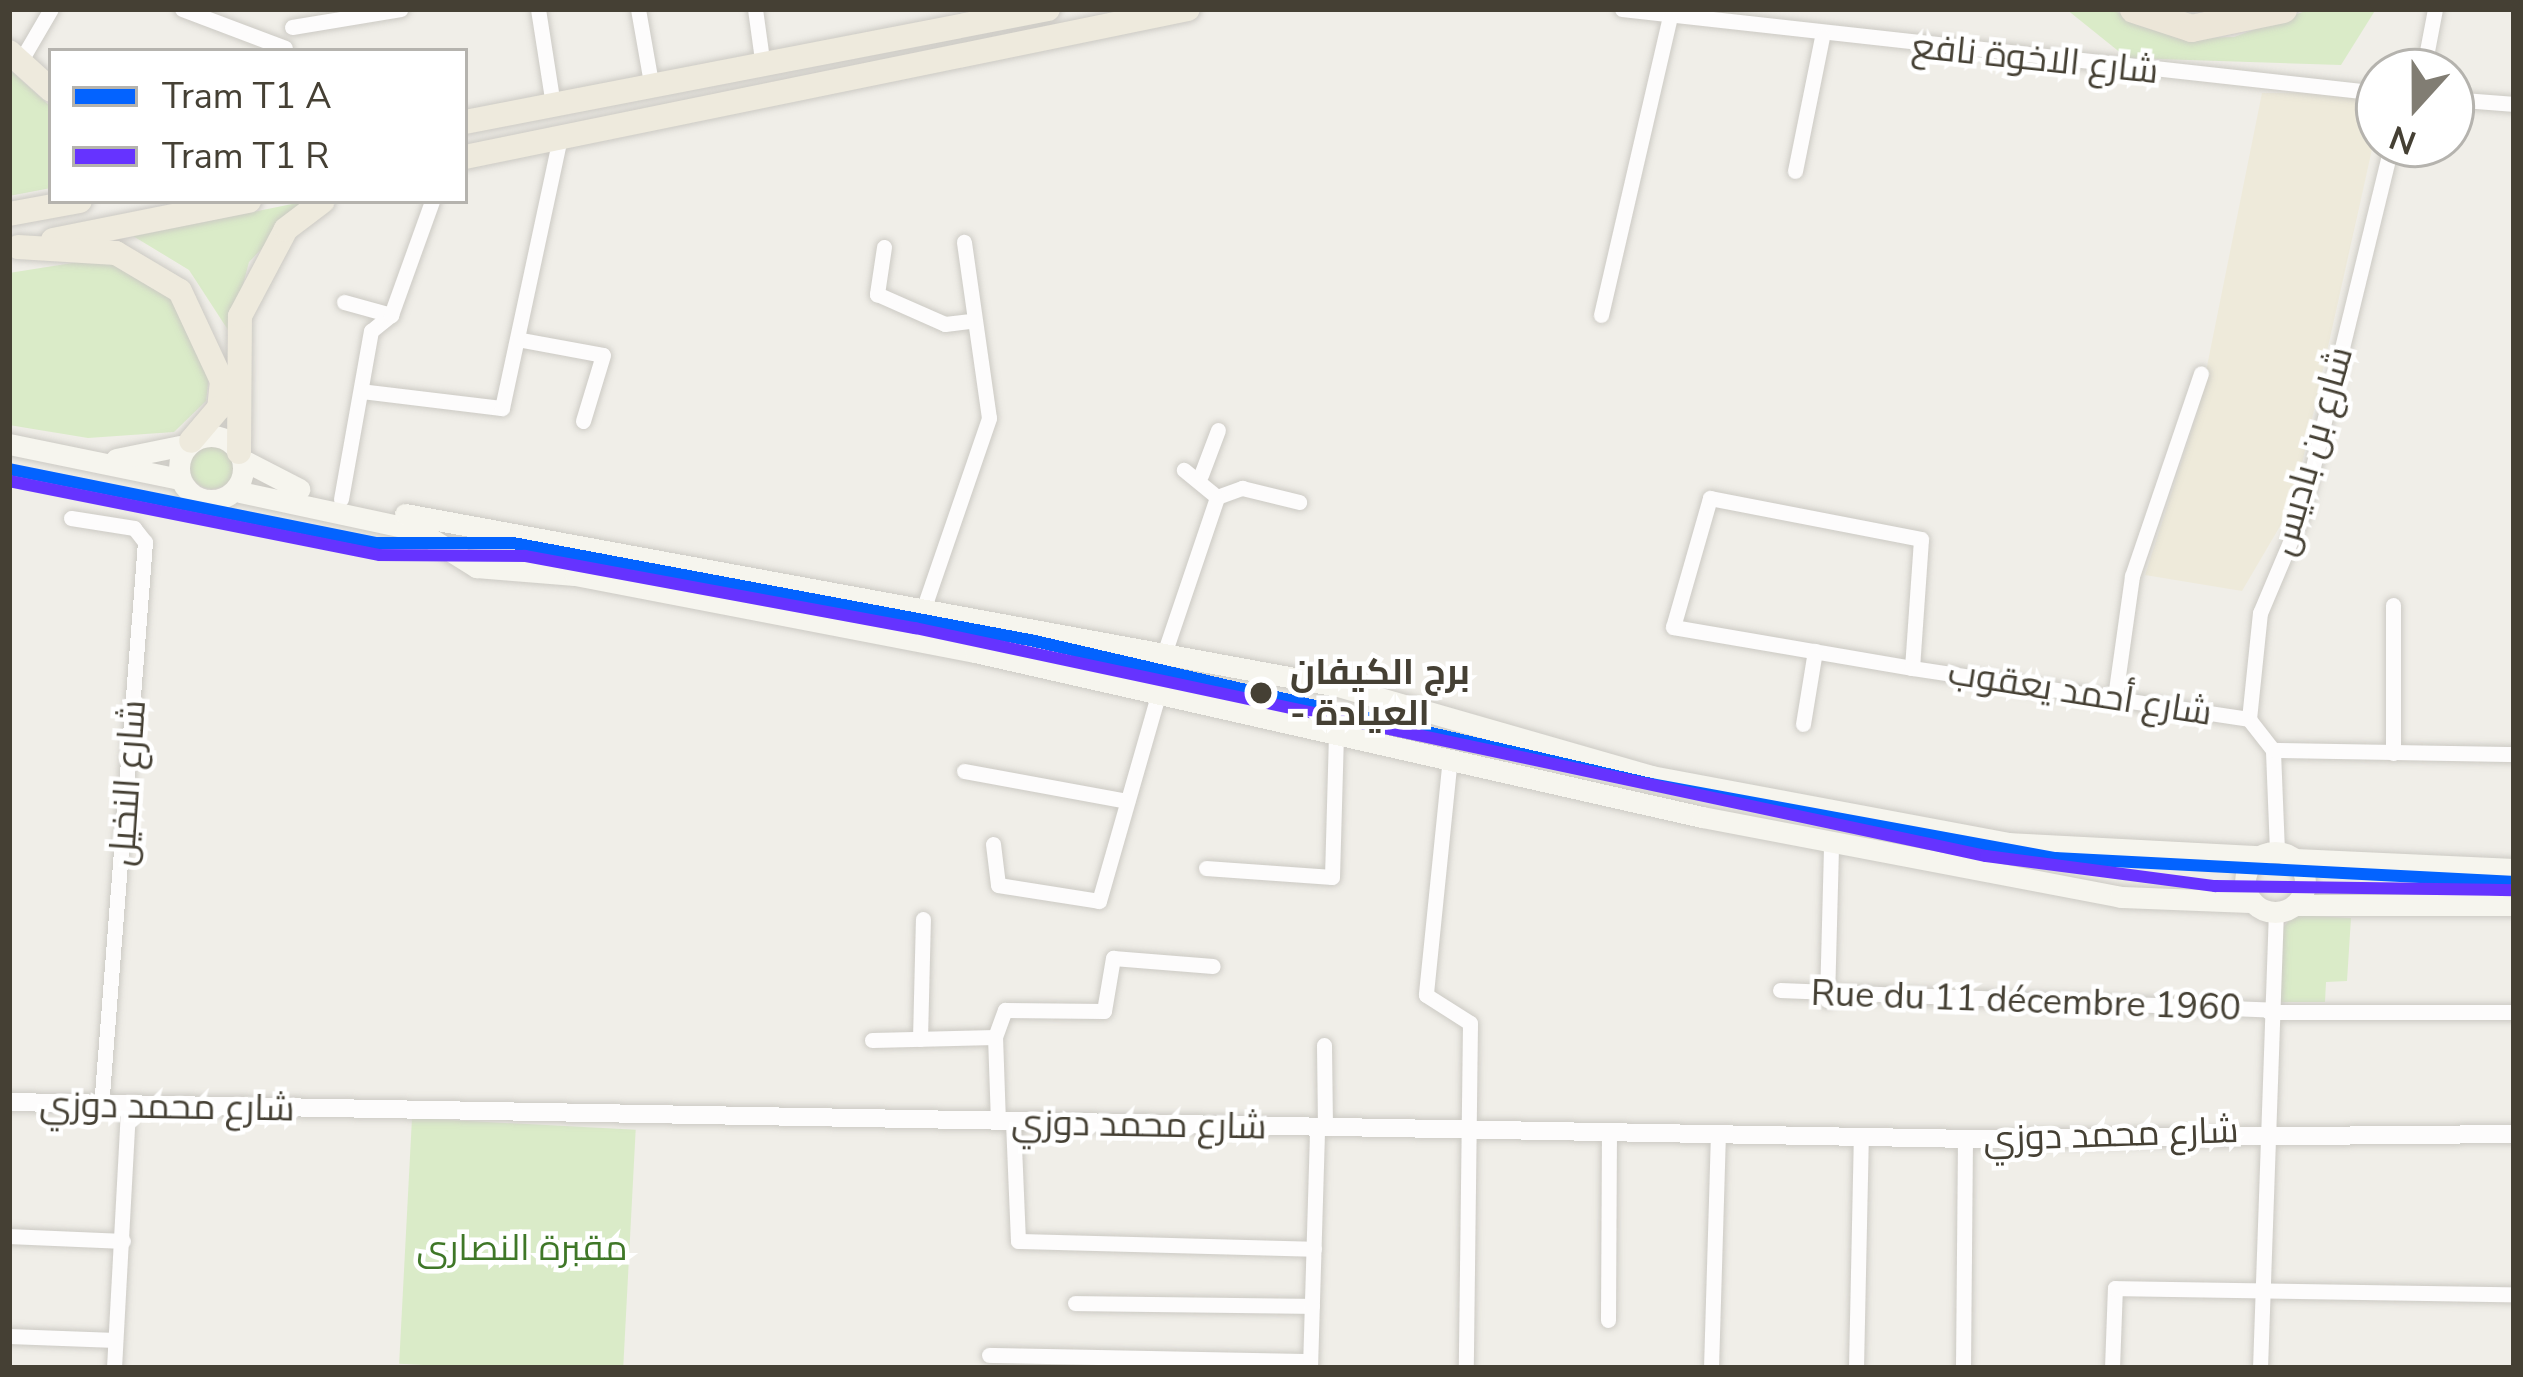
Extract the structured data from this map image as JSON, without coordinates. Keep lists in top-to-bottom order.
{
  "streets": {
    "street": [
      "شارع الاخوة نافع",
      "شارع بن باديس",
      "شارع أحمد يعقوب",
      "شارع النخيل",
      "Rue du 11 décembre 1960",
      "شارع محمد دوزي"
    ]
  },
  "crossings": [
    ["شارع بن باديس", "شارع أحمد يعقوب"],
    ["شارع النخيل", "شارع محمد دوزي"]
  ],
  "parks": ["مقبرة النصارى"],
  "places": ["برج الكيفان - العيادة"],
  "legend": ["Tram T1 A", "Tram T1 R"],
  "north": "bottom"
}
